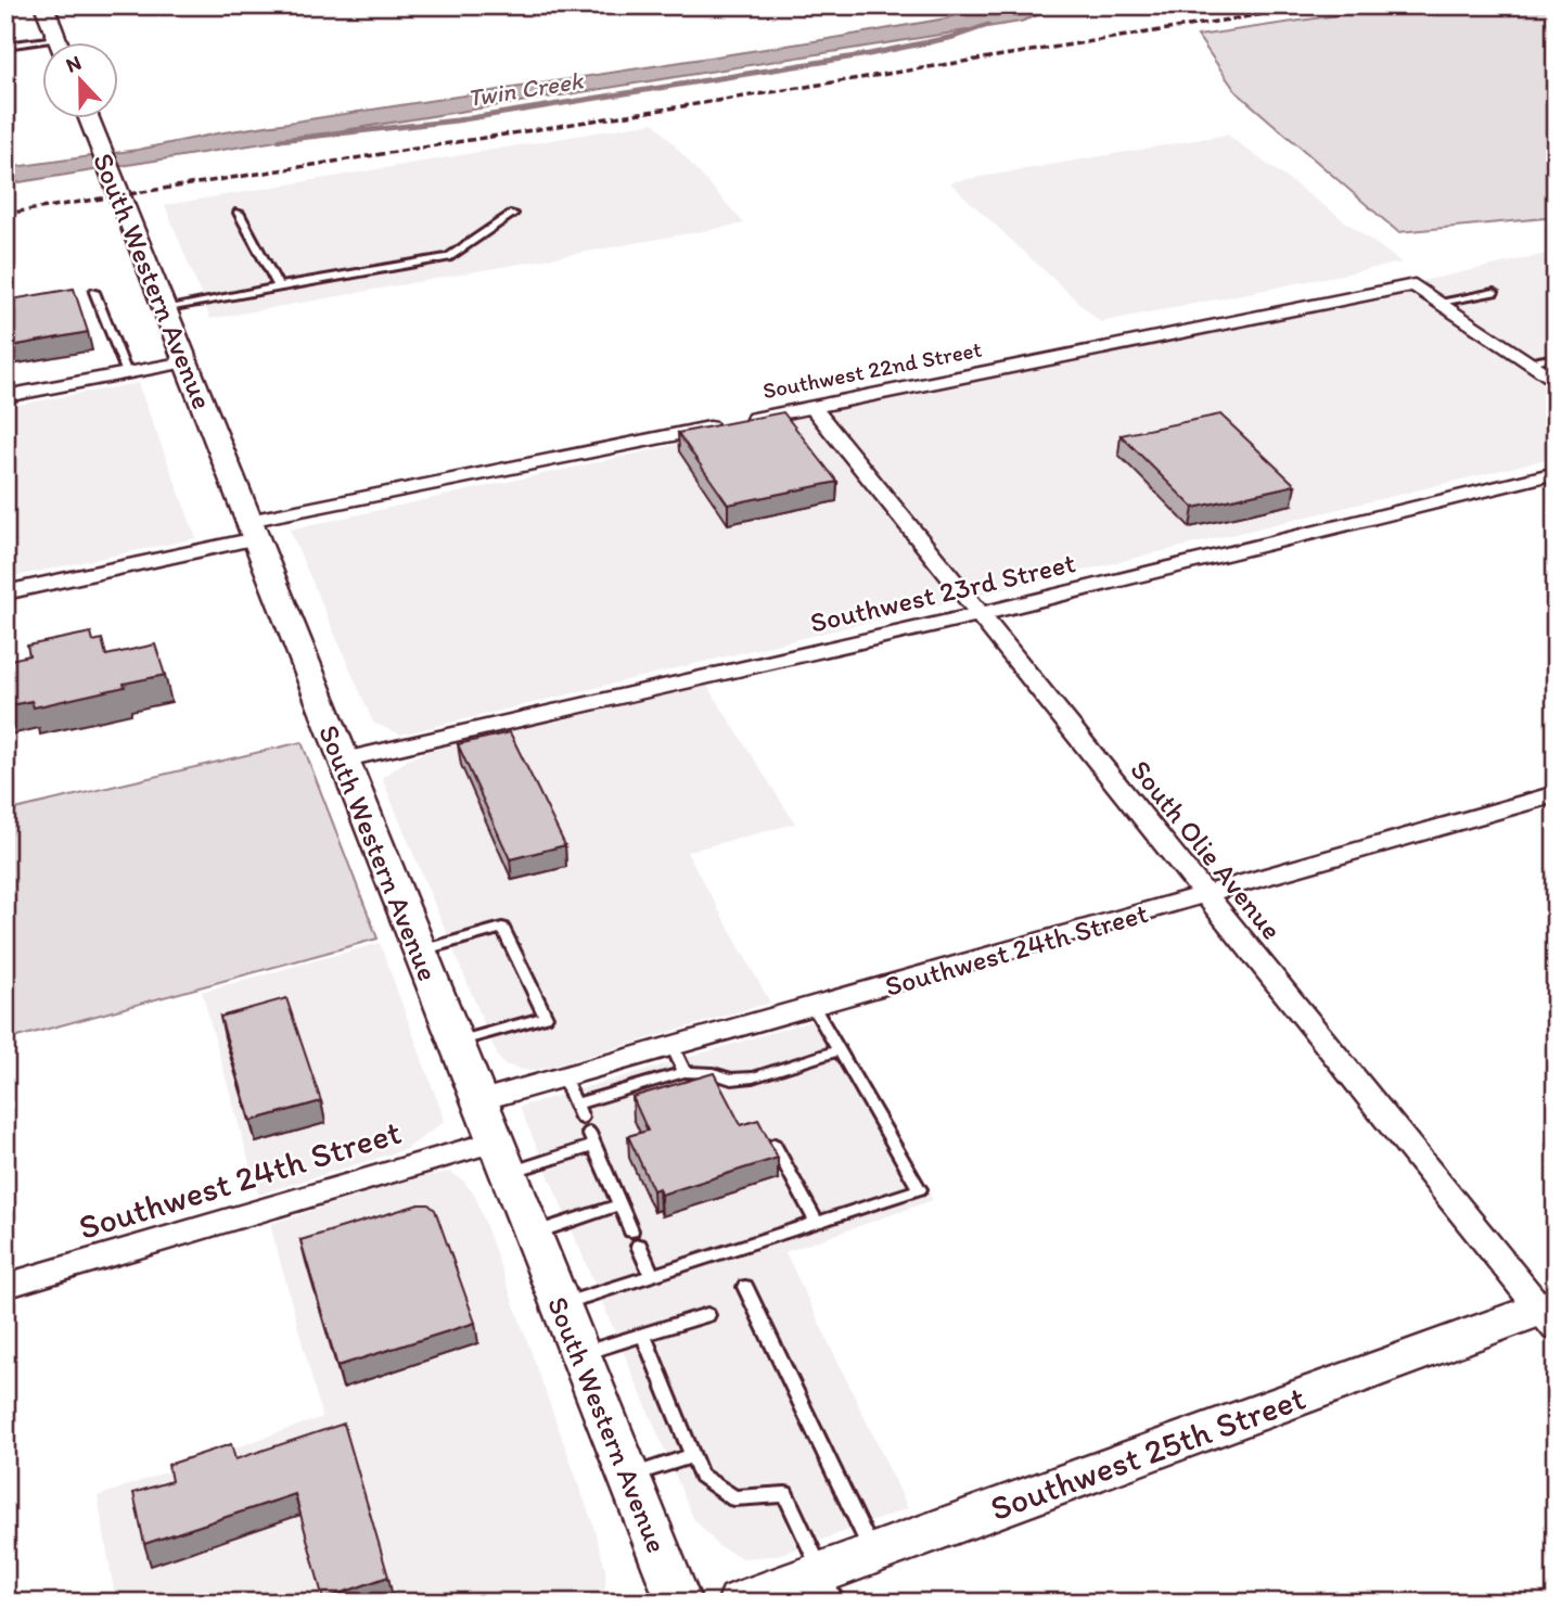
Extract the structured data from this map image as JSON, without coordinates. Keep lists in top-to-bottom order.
{
  "streets": {
    "main road": ["South Western Avenue", "Southwest 25th Street"],
    "street": [
      "Southwest 22nd Street",
      "Southwest 23rd Street",
      "South Olie Avenue",
      "Southwest 24th Street"
    ]
  },
  "crossings": [
    ["South Western Avenue", "Southwest 22nd Street"],
    ["South Western Avenue", "Southwest 23rd Street"],
    ["South Western Avenue", "Southwest 24th Street"],
    ["Southwest 22nd Street", "South Olie Avenue"],
    ["Southwest 23rd Street", "South Olie Avenue"],
    ["South Olie Avenue", "Southwest 24th Street"],
    ["South Olie Avenue", "Southwest 25th Street"]
  ],
  "water": ["Twin Creek"],
  "north": "top"
}
